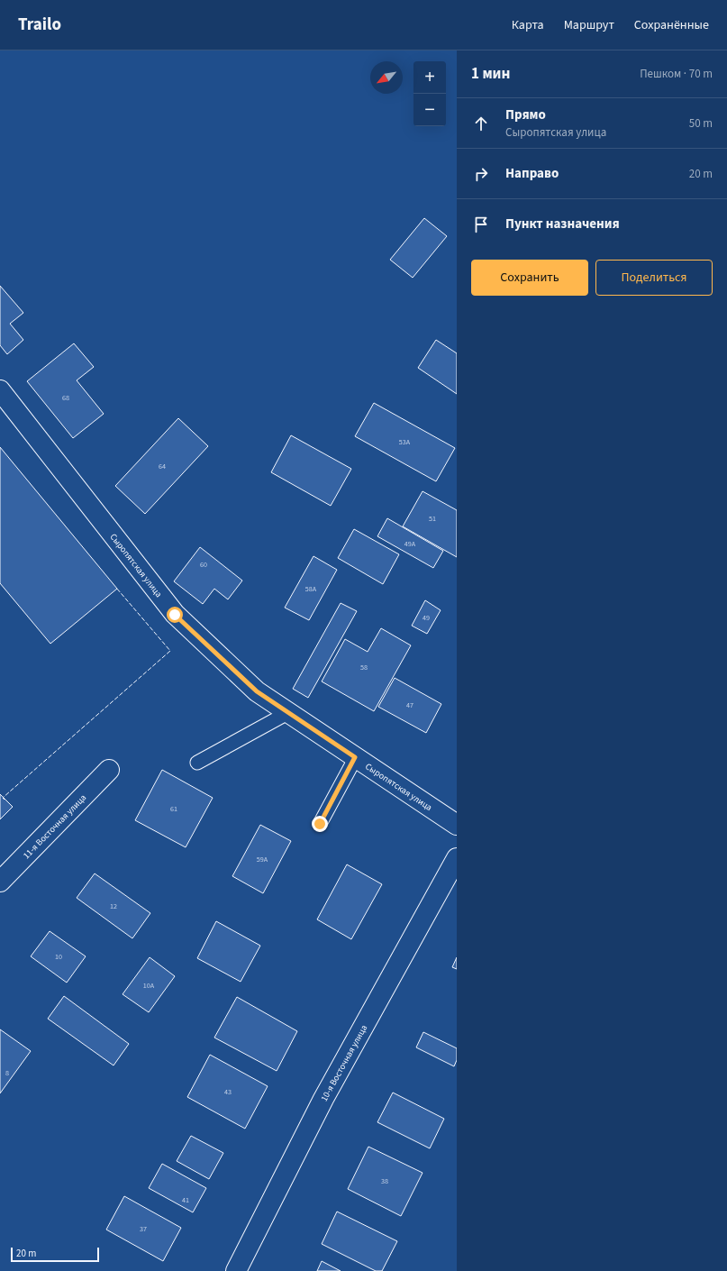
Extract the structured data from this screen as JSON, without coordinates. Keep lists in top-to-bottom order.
{
  "streets": {
    "street": ["Сыропятская улица", "11-я Восточная улица", "10-я Восточная улица"]
  },
  "house_numbers": [
    "68",
    "53А",
    "64",
    "51",
    "49А",
    "60",
    "58А",
    "49",
    "58",
    "47",
    "61",
    "59А",
    "12",
    "10",
    "10А",
    "8",
    "43",
    "38",
    "41",
    "37"
  ],
  "scale_bar": "20 m",
  "north": "bottom left",
  "page": {
    "header": "Trailo",
    "nav": ["Карта", "Маршрут", "Сохранённые"],
    "heading": ["1 мин", "Пешком · 70 m"],
    "map_buttons": ["+", "−"],
    "list": [
      ["Прямо", "Сыропятская улица", "50 m"],
      ["Направо", "20 m"],
      "Пункт назначения"
    ],
    "buttons": ["Сохранить", "Поделиться"],
    "scale": "20 m"
  }
}
